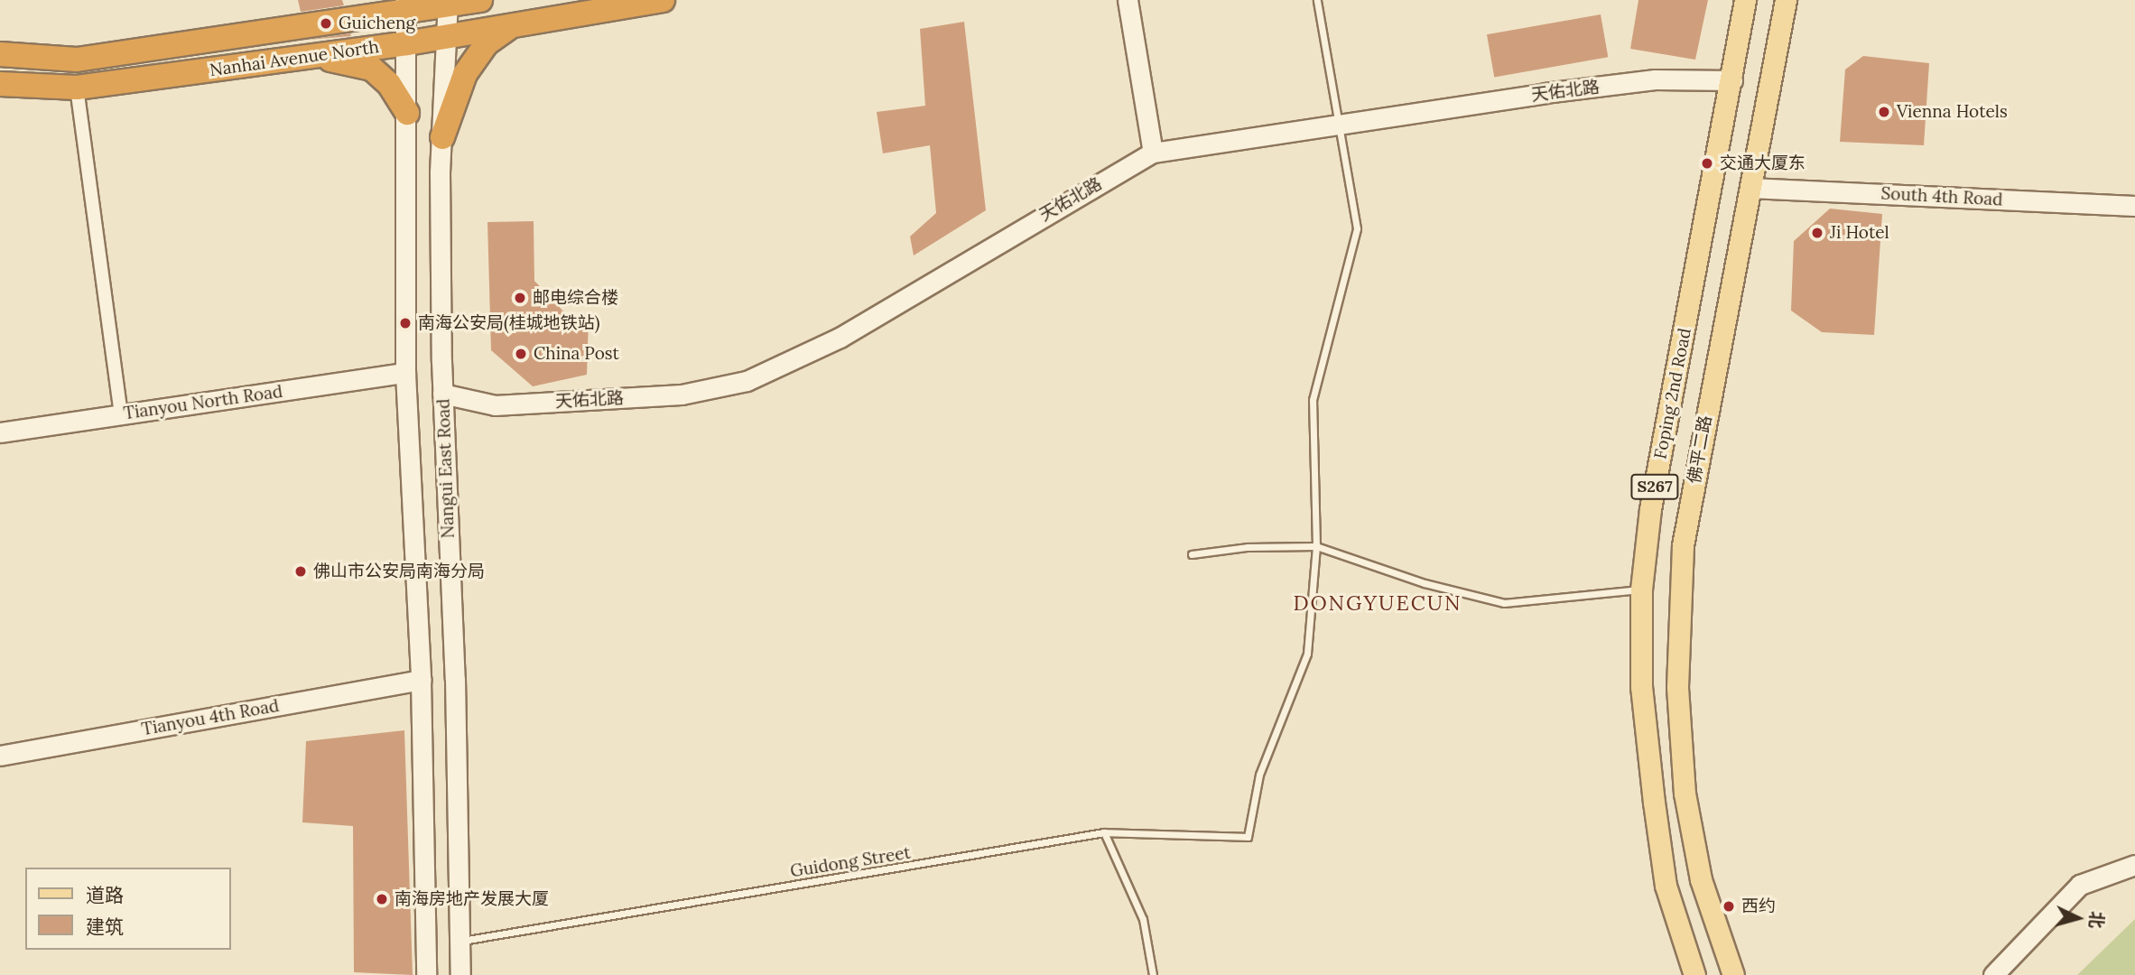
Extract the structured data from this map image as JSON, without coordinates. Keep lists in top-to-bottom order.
{
  "streets": {
    "highway": ["Nanhai Avenue North"],
    "main road": ["Foping 2nd Road", "佛平二路", "S267"],
    "street": [
      "天佑北路",
      "South 4th Road",
      "Tianyou North Road",
      "Nangui East Road",
      "Tianyou 4th Road"
    ],
    "lane": ["Guidong Street"]
  },
  "crossings": [
    ["Nanhai Avenue North", "Nangui East Road"],
    ["天佑北路", "Foping 2nd Road"],
    ["天佑北路", "Nangui East Road"],
    ["South 4th Road", "佛平二路"],
    ["Tianyou North Road", "Nangui East Road"],
    ["Nangui East Road", "Tianyou 4th Road"],
    ["Nangui East Road", "Guidong Street"]
  ],
  "districts": ["DONGYUECUN"],
  "places": [
    "Guicheng",
    "Vienna Hotels",
    "交通大厦东",
    "Ji Hotel",
    "邮电综合楼",
    "南海公安局(桂城地铁站)",
    "China Post",
    "佛山市公安局南海分局",
    "南海房地产发展大厦",
    "西约"
  ],
  "legend": ["道路", "建筑"],
  "north": "right"
}
